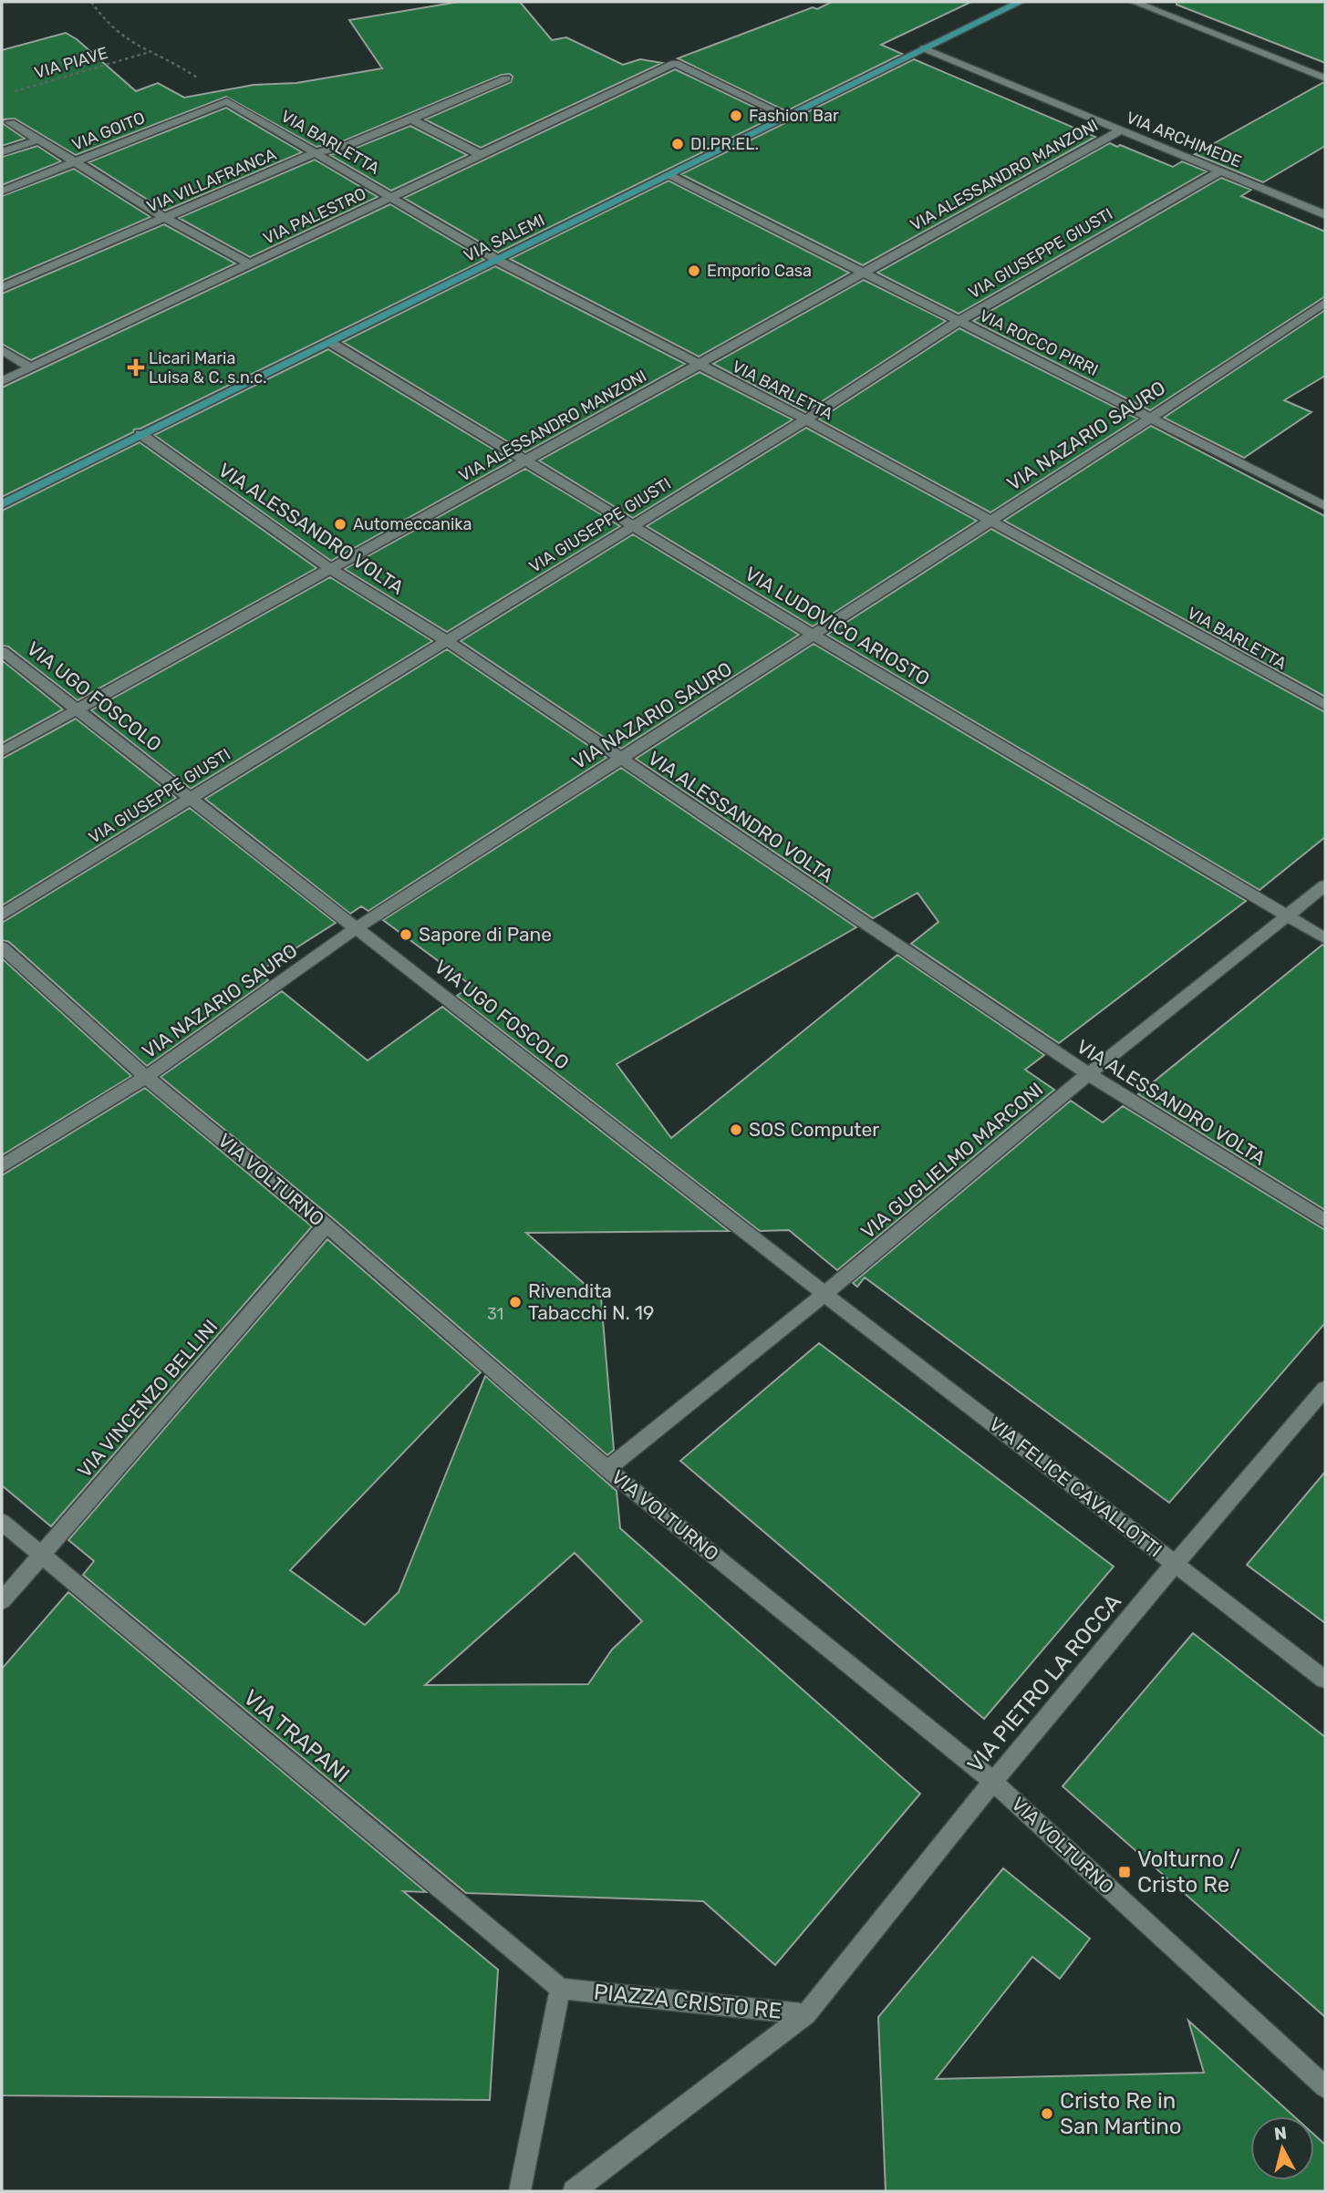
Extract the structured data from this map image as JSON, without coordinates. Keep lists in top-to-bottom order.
{
  "streets": {
    "main road": ["VIA SALEMI"],
    "street": [
      "VIA GOITO",
      "VIA ARCHIMEDE",
      "VIA BARLETTA",
      "VIA ALESSANDRO MANZONI",
      "VIA VILLAFRANCA",
      "VIA PALESTRO",
      "VIA GIUSEPPE GIUSTI",
      "VIA ROCCO PIRRI",
      "VIA NAZARIO SAURO",
      "VIA ALESSANDRO VOLTA",
      "VIA LUDOVICO ARIOSTO",
      "VIA UGO FOSCOLO",
      "VIA GUGLIELMO MARCONI",
      "VIA VOLTURNO",
      "VIA VINCENZO BELLINI",
      "VIA FELICE CAVALLOTTI",
      "VIA PIETRO LA ROCCA",
      "VIA TRAPANI",
      "PIAZZA CRISTO RE"
    ],
    "path": ["VIA PIAVE"]
  },
  "crossings": [
    ["VIA GOITO", "VIA BARLETTA"],
    ["VIA ARCHIMEDE", "VIA ALESSANDRO MANZONI"],
    ["VIA ARCHIMEDE", "VIA SALEMI"],
    ["VIA ARCHIMEDE", "VIA GIUSEPPE GIUSTI"],
    ["VIA BARLETTA", "VIA ALESSANDRO MANZONI"],
    ["VIA BARLETTA", "VIA VILLAFRANCA"],
    ["VIA BARLETTA", "VIA PALESTRO"],
    ["VIA BARLETTA", "VIA SALEMI"],
    ["VIA BARLETTA", "VIA GIUSEPPE GIUSTI"],
    ["VIA BARLETTA", "VIA NAZARIO SAURO"],
    ["VIA ALESSANDRO MANZONI", "VIA ROCCO PIRRI"],
    ["VIA ALESSANDRO MANZONI", "VIA ALESSANDRO VOLTA"],
    ["VIA ALESSANDRO MANZONI", "VIA LUDOVICO ARIOSTO"],
    ["VIA ALESSANDRO MANZONI", "VIA UGO FOSCOLO"],
    ["VIA PALESTRO", "VIA SALEMI"],
    ["VIA SALEMI", "VIA ROCCO PIRRI"],
    ["VIA SALEMI", "VIA ALESSANDRO VOLTA"],
    ["VIA SALEMI", "VIA LUDOVICO ARIOSTO"],
    ["VIA GIUSEPPE GIUSTI", "VIA ROCCO PIRRI"],
    ["VIA GIUSEPPE GIUSTI", "VIA ALESSANDRO VOLTA"],
    ["VIA GIUSEPPE GIUSTI", "VIA LUDOVICO ARIOSTO"],
    ["VIA GIUSEPPE GIUSTI", "VIA UGO FOSCOLO"],
    ["VIA ROCCO PIRRI", "VIA NAZARIO SAURO"],
    ["VIA NAZARIO SAURO", "VIA ALESSANDRO VOLTA"],
    ["VIA NAZARIO SAURO", "VIA LUDOVICO ARIOSTO"],
    ["VIA NAZARIO SAURO", "VIA UGO FOSCOLO"],
    ["VIA NAZARIO SAURO", "VIA VOLTURNO"],
    ["VIA ALESSANDRO VOLTA", "VIA GUGLIELMO MARCONI"],
    ["VIA LUDOVICO ARIOSTO", "VIA GUGLIELMO MARCONI"],
    ["VIA UGO FOSCOLO", "VIA GUGLIELMO MARCONI"],
    ["VIA UGO FOSCOLO", "VIA FELICE CAVALLOTTI"],
    ["VIA GUGLIELMO MARCONI", "VIA VOLTURNO"],
    ["VIA GUGLIELMO MARCONI", "VIA FELICE CAVALLOTTI"],
    ["VIA VOLTURNO", "VIA VINCENZO BELLINI"],
    ["VIA VOLTURNO", "VIA PIETRO LA ROCCA"],
    ["VIA VINCENZO BELLINI", "VIA TRAPANI"],
    ["VIA FELICE CAVALLOTTI", "VIA PIETRO LA ROCCA"],
    ["VIA PIETRO LA ROCCA", "PIAZZA CRISTO RE"],
    ["VIA TRAPANI", "PIAZZA CRISTO RE"]
  ],
  "places": {
    "other": [
      "Fashion Bar",
      "DI.PR.EL.",
      "Emporio Casa",
      "Automeccanika",
      "Sapore di Pane",
      "SOS Computer",
      "Rivendita Tabacchi N. 19",
      "Cristo Re in San Martino"
    ],
    "health": ["Licari Maria Luisa & C. s.n.c."],
    "transit": ["Volturno / Cristo Re"]
  },
  "house_numbers": ["31"],
  "north": "top"
}
